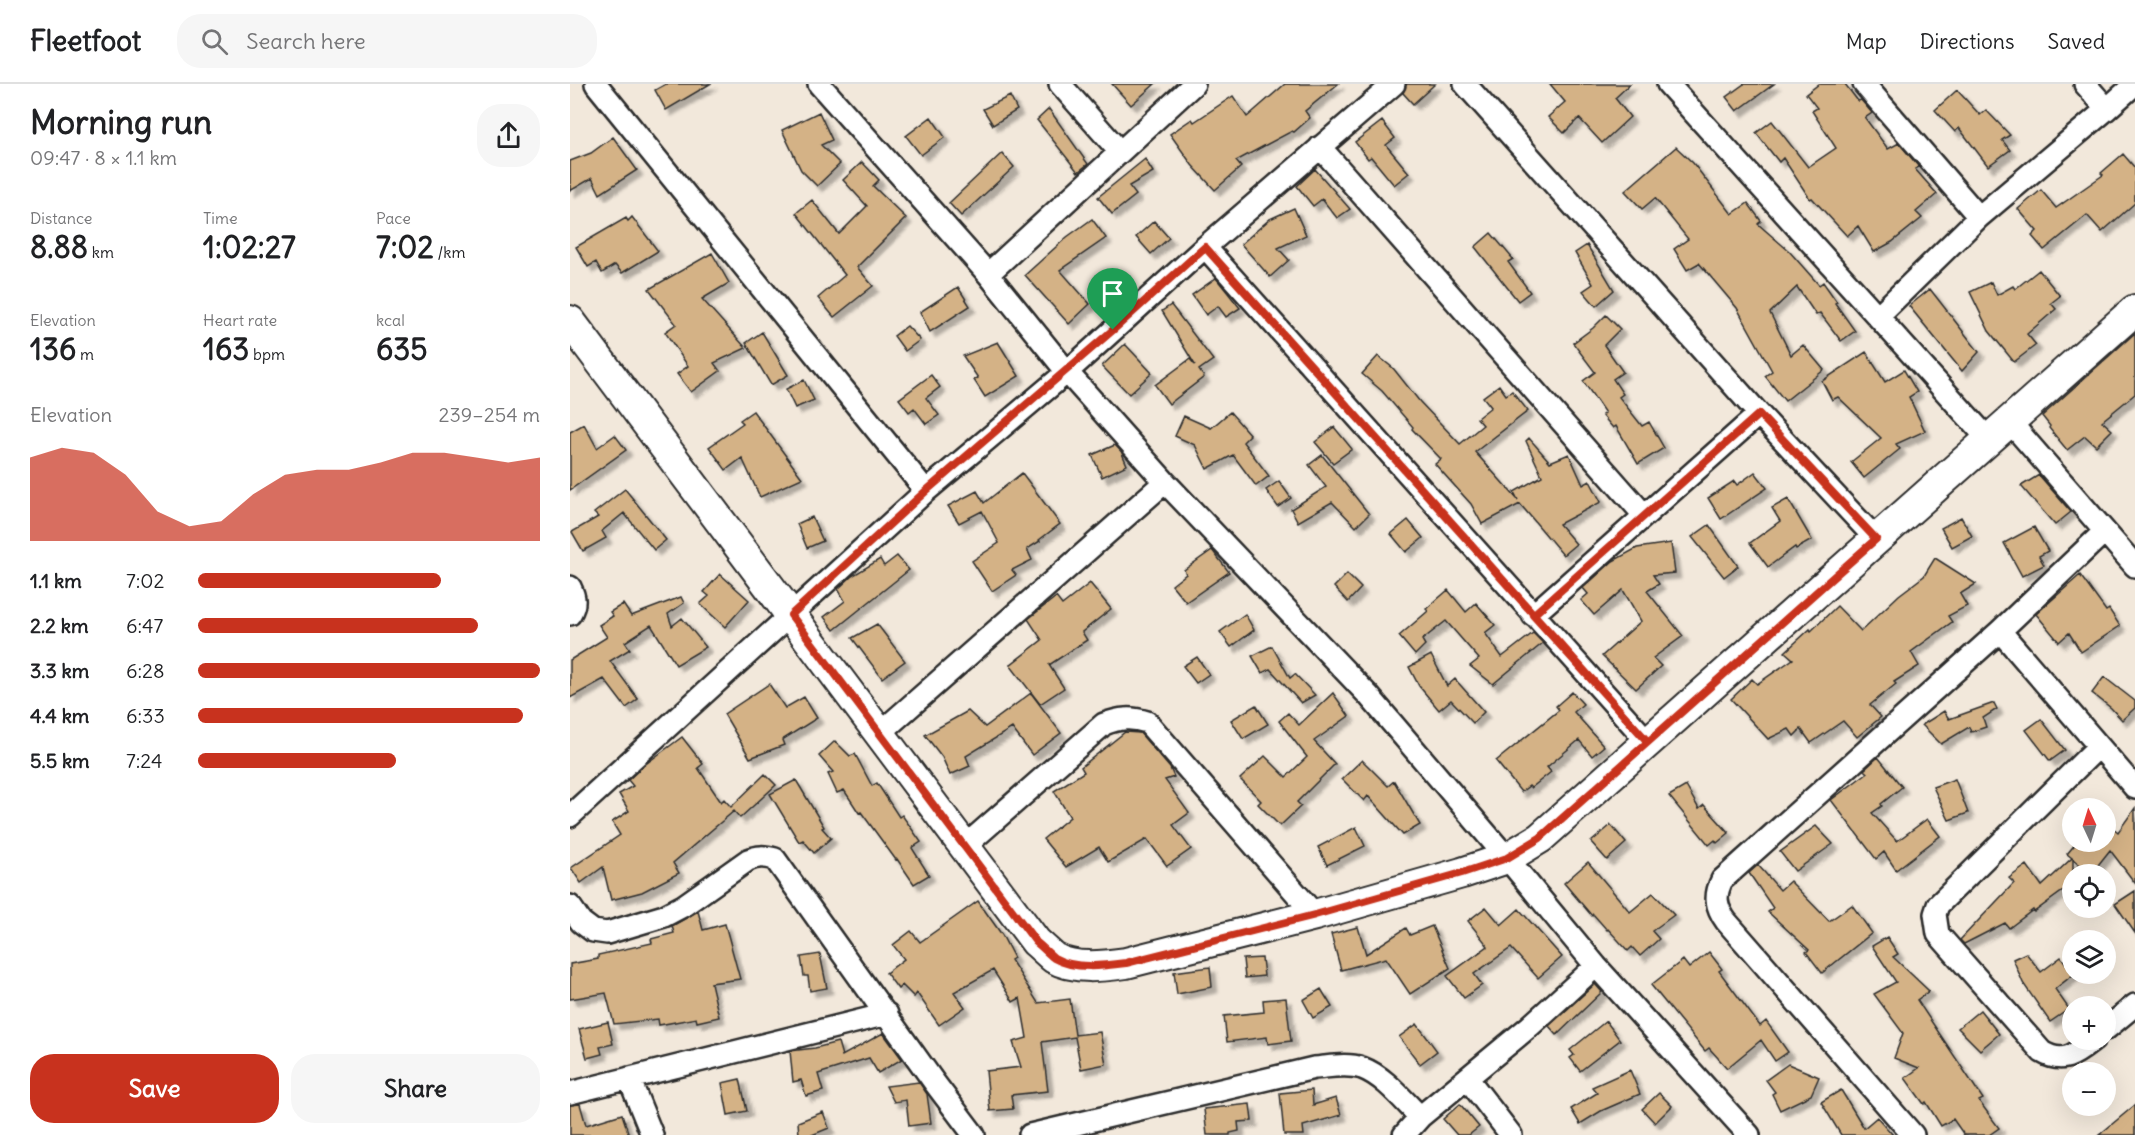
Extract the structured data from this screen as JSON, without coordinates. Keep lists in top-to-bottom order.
{
  "north": "top",
  "page": {
    "header": "Fleetfoot",
    "search": "Search here",
    "nav": ["Map", "Directions", "Saved"],
    "heading": ["Morning run", "09:47 · 8 × 1.1 km"],
    "stats": [
      ["Distance", "8.88 km"],
      ["Time", "1:02:27"],
      ["Pace", "7:02 /km"],
      ["Elevation", "136 m"],
      ["Heart rate", "163 bpm"],
      ["kcal", "635"]
    ],
    "chart": ["Elevation", "239–254 m"],
    "list": [
      {
        "name": "1.1 km",
        "note": "7:02"
      },
      {
        "name": "2.2 km",
        "note": "6:47"
      },
      {
        "name": "3.3 km",
        "note": "6:28"
      },
      {
        "name": "4.4 km",
        "note": "6:33"
      },
      {
        "name": "5.5 km",
        "note": "7:24"
      }
    ],
    "map_buttons": ["+", "−"],
    "buttons": ["Save", "Share"]
  }
}
